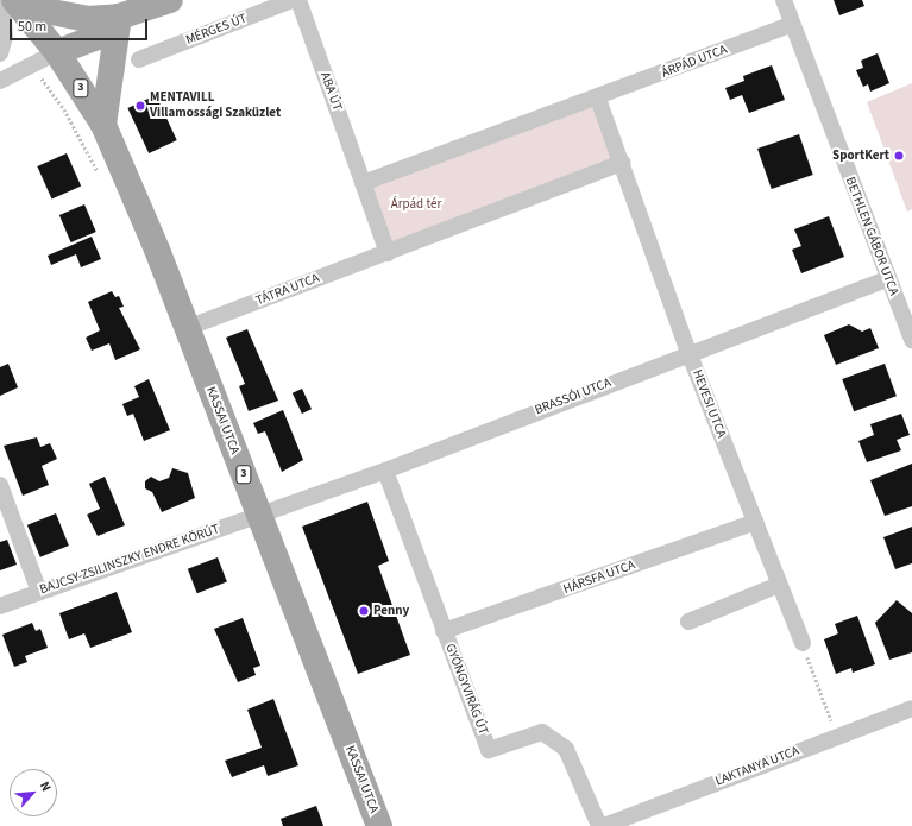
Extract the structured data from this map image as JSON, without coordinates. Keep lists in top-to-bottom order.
{
  "streets": {
    "main road": ["3", "KASSAI UTCA"],
    "street": [
      "MÉRGES ÚT",
      "ÁRPÁD UTCA",
      "ABA ÚT",
      "BETHLEN GÁBOR UTCA",
      "TÁTRA UTCA",
      "BRASSÓI UTCA",
      "HEVESI UTCA",
      "BAJCSY-ZSILINSZKY ENDRE KÖRÚT",
      "HÁRSFA UTCA",
      "GYÖNGYVIRÁG ÚT",
      "LAKTANYA UTCA"
    ]
  },
  "crossings": [
    ["ÁRPÁD UTCA", "BETHLEN GÁBOR UTCA"],
    ["3", "KASSAI UTCA"],
    ["BETHLEN GÁBOR UTCA", "BRASSÓI UTCA"],
    ["TÁTRA UTCA", "KASSAI UTCA"],
    ["BRASSÓI UTCA", "HEVESI UTCA"],
    ["BRASSÓI UTCA", "KASSAI UTCA"],
    ["BRASSÓI UTCA", "BAJCSY-ZSILINSZKY ENDRE KÖRÚT"],
    ["BRASSÓI UTCA", "GYÖNGYVIRÁG ÚT"],
    ["HEVESI UTCA", "HÁRSFA UTCA"],
    ["KASSAI UTCA", "BAJCSY-ZSILINSZKY ENDRE KÖRÚT"],
    ["HÁRSFA UTCA", "GYÖNGYVIRÁG ÚT"]
  ],
  "parks": ["Árpád tér"],
  "places": ["MENTAVILL Villamossági Szaküzlet", "SportKert", "Penny"],
  "scale_bar": "50 m",
  "north": "top right"
}
